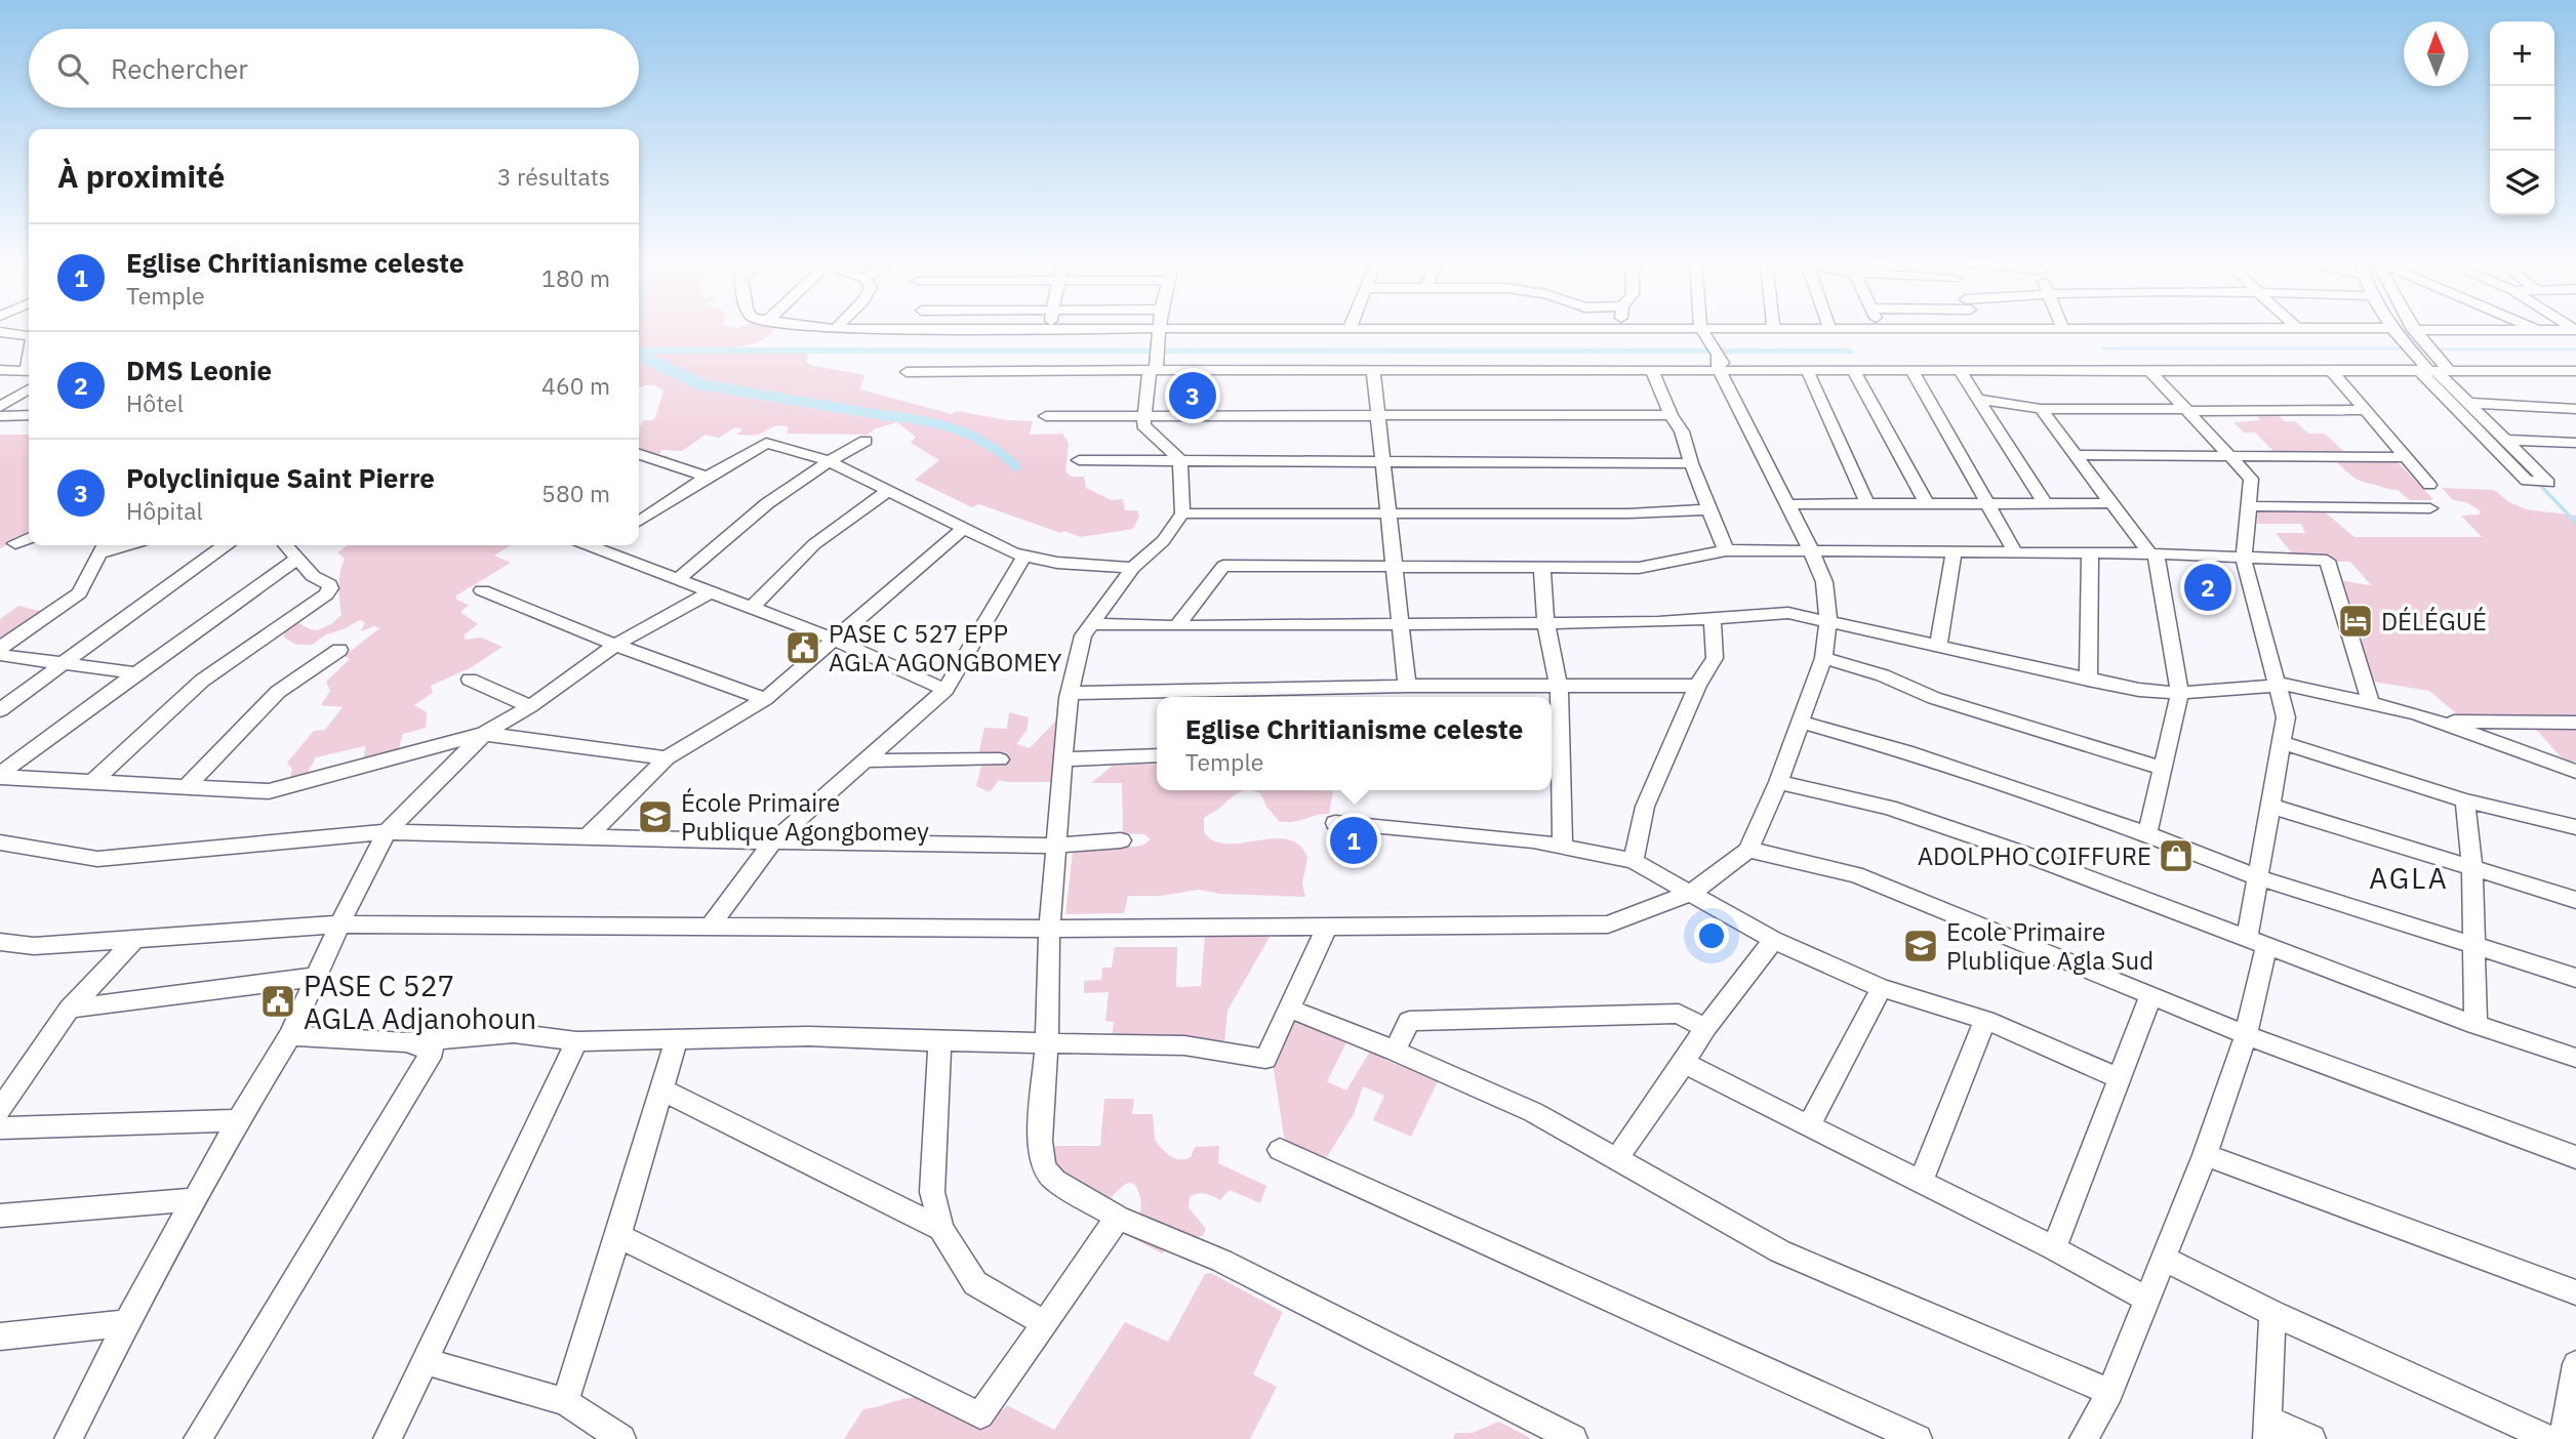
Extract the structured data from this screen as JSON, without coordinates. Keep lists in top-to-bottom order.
{
  "districts": ["AGLA"],
  "places": {
    "hotel": ["DÉLÉGUÉ"],
    "public building": ["PASE C 527 EPP AGLA AGONGBOMEY", "PASE C 527 AGLA Adjanohoun"],
    "school or university": ["École Primaire Publique Agongbomey", "Ecole Primaire Plublique Agla Sud"],
    "shop": ["ADOLPHO COIFFURE"]
  },
  "north": "top",
  "page": {
    "map_buttons": ["+", "−"],
    "search": "Rechercher",
    "heading": ["À proximité", "3 résultats"],
    "list": [
      {
        "mark": "1",
        "name": "Eglise Chritianisme celeste",
        "note": "Temple",
        "value": "180 m"
      },
      {
        "mark": "2",
        "name": "DMS Leonie",
        "note": "Hôtel",
        "value": "460 m"
      },
      {
        "mark": "3",
        "name": "Polyclinique Saint Pierre",
        "note": "Hôpital",
        "value": "580 m"
      }
    ],
    "pins": ["3", "2", "1"],
    "popup": ["Eglise Chritianisme celeste", "Temple"]
  }
}
